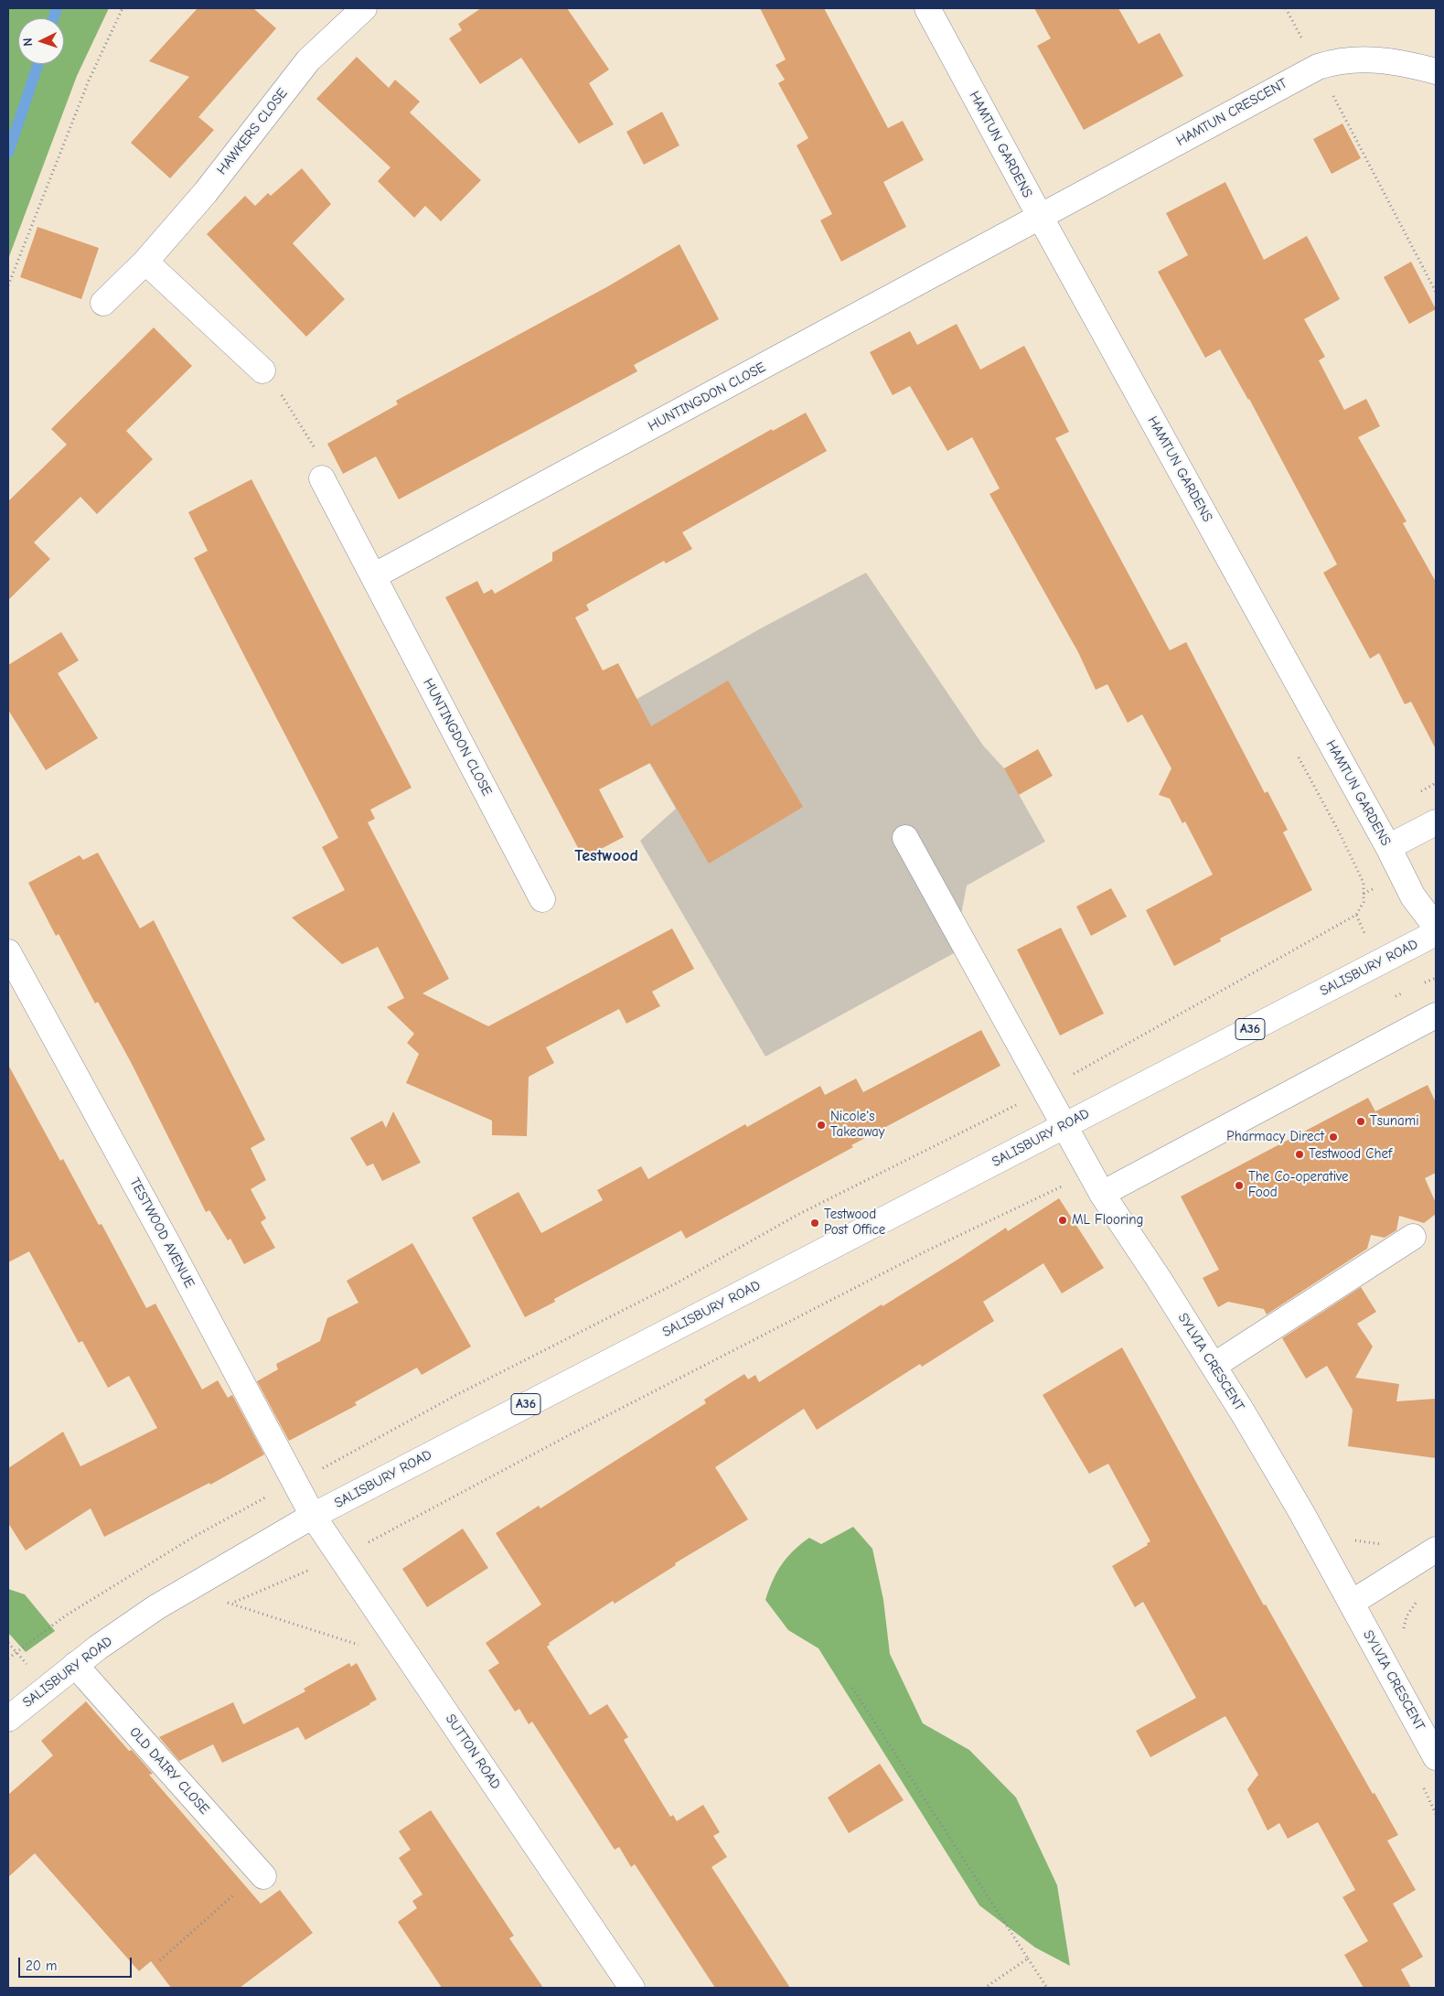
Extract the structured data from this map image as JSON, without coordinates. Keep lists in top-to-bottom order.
{
  "streets": {
    "street": [
      "HAMTUN CRESCENT",
      "HAWKERS CLOSE",
      "HAMTUN GARDENS",
      "HUNTINGDON CLOSE",
      "SALISBURY ROAD",
      "A36",
      "TESTWOOD AVENUE",
      "SYLVIA CRESCENT",
      "SUTTON ROAD",
      "OLD DAIRY CLOSE"
    ]
  },
  "crossings": [
    ["HAMTUN CRESCENT", "HAMTUN GARDENS"],
    ["HAMTUN CRESCENT", "HUNTINGDON CLOSE"],
    ["HAMTUN GARDENS", "HUNTINGDON CLOSE"],
    ["SALISBURY ROAD", "TESTWOOD AVENUE"],
    ["SALISBURY ROAD", "SYLVIA CRESCENT"],
    ["SALISBURY ROAD", "SUTTON ROAD"],
    ["SALISBURY ROAD", "OLD DAIRY CLOSE"],
    ["TESTWOOD AVENUE", "SUTTON ROAD"]
  ],
  "districts": ["Testwood"],
  "places": [
    "Tsunami",
    "Nicole's Takeaway",
    "Pharmacy Direct",
    "Testwood Chef",
    "The Co-operative Food",
    "ML Flooring",
    "Testwood Post Office"
  ],
  "scale_bar": "20 m",
  "north": "left"
}
